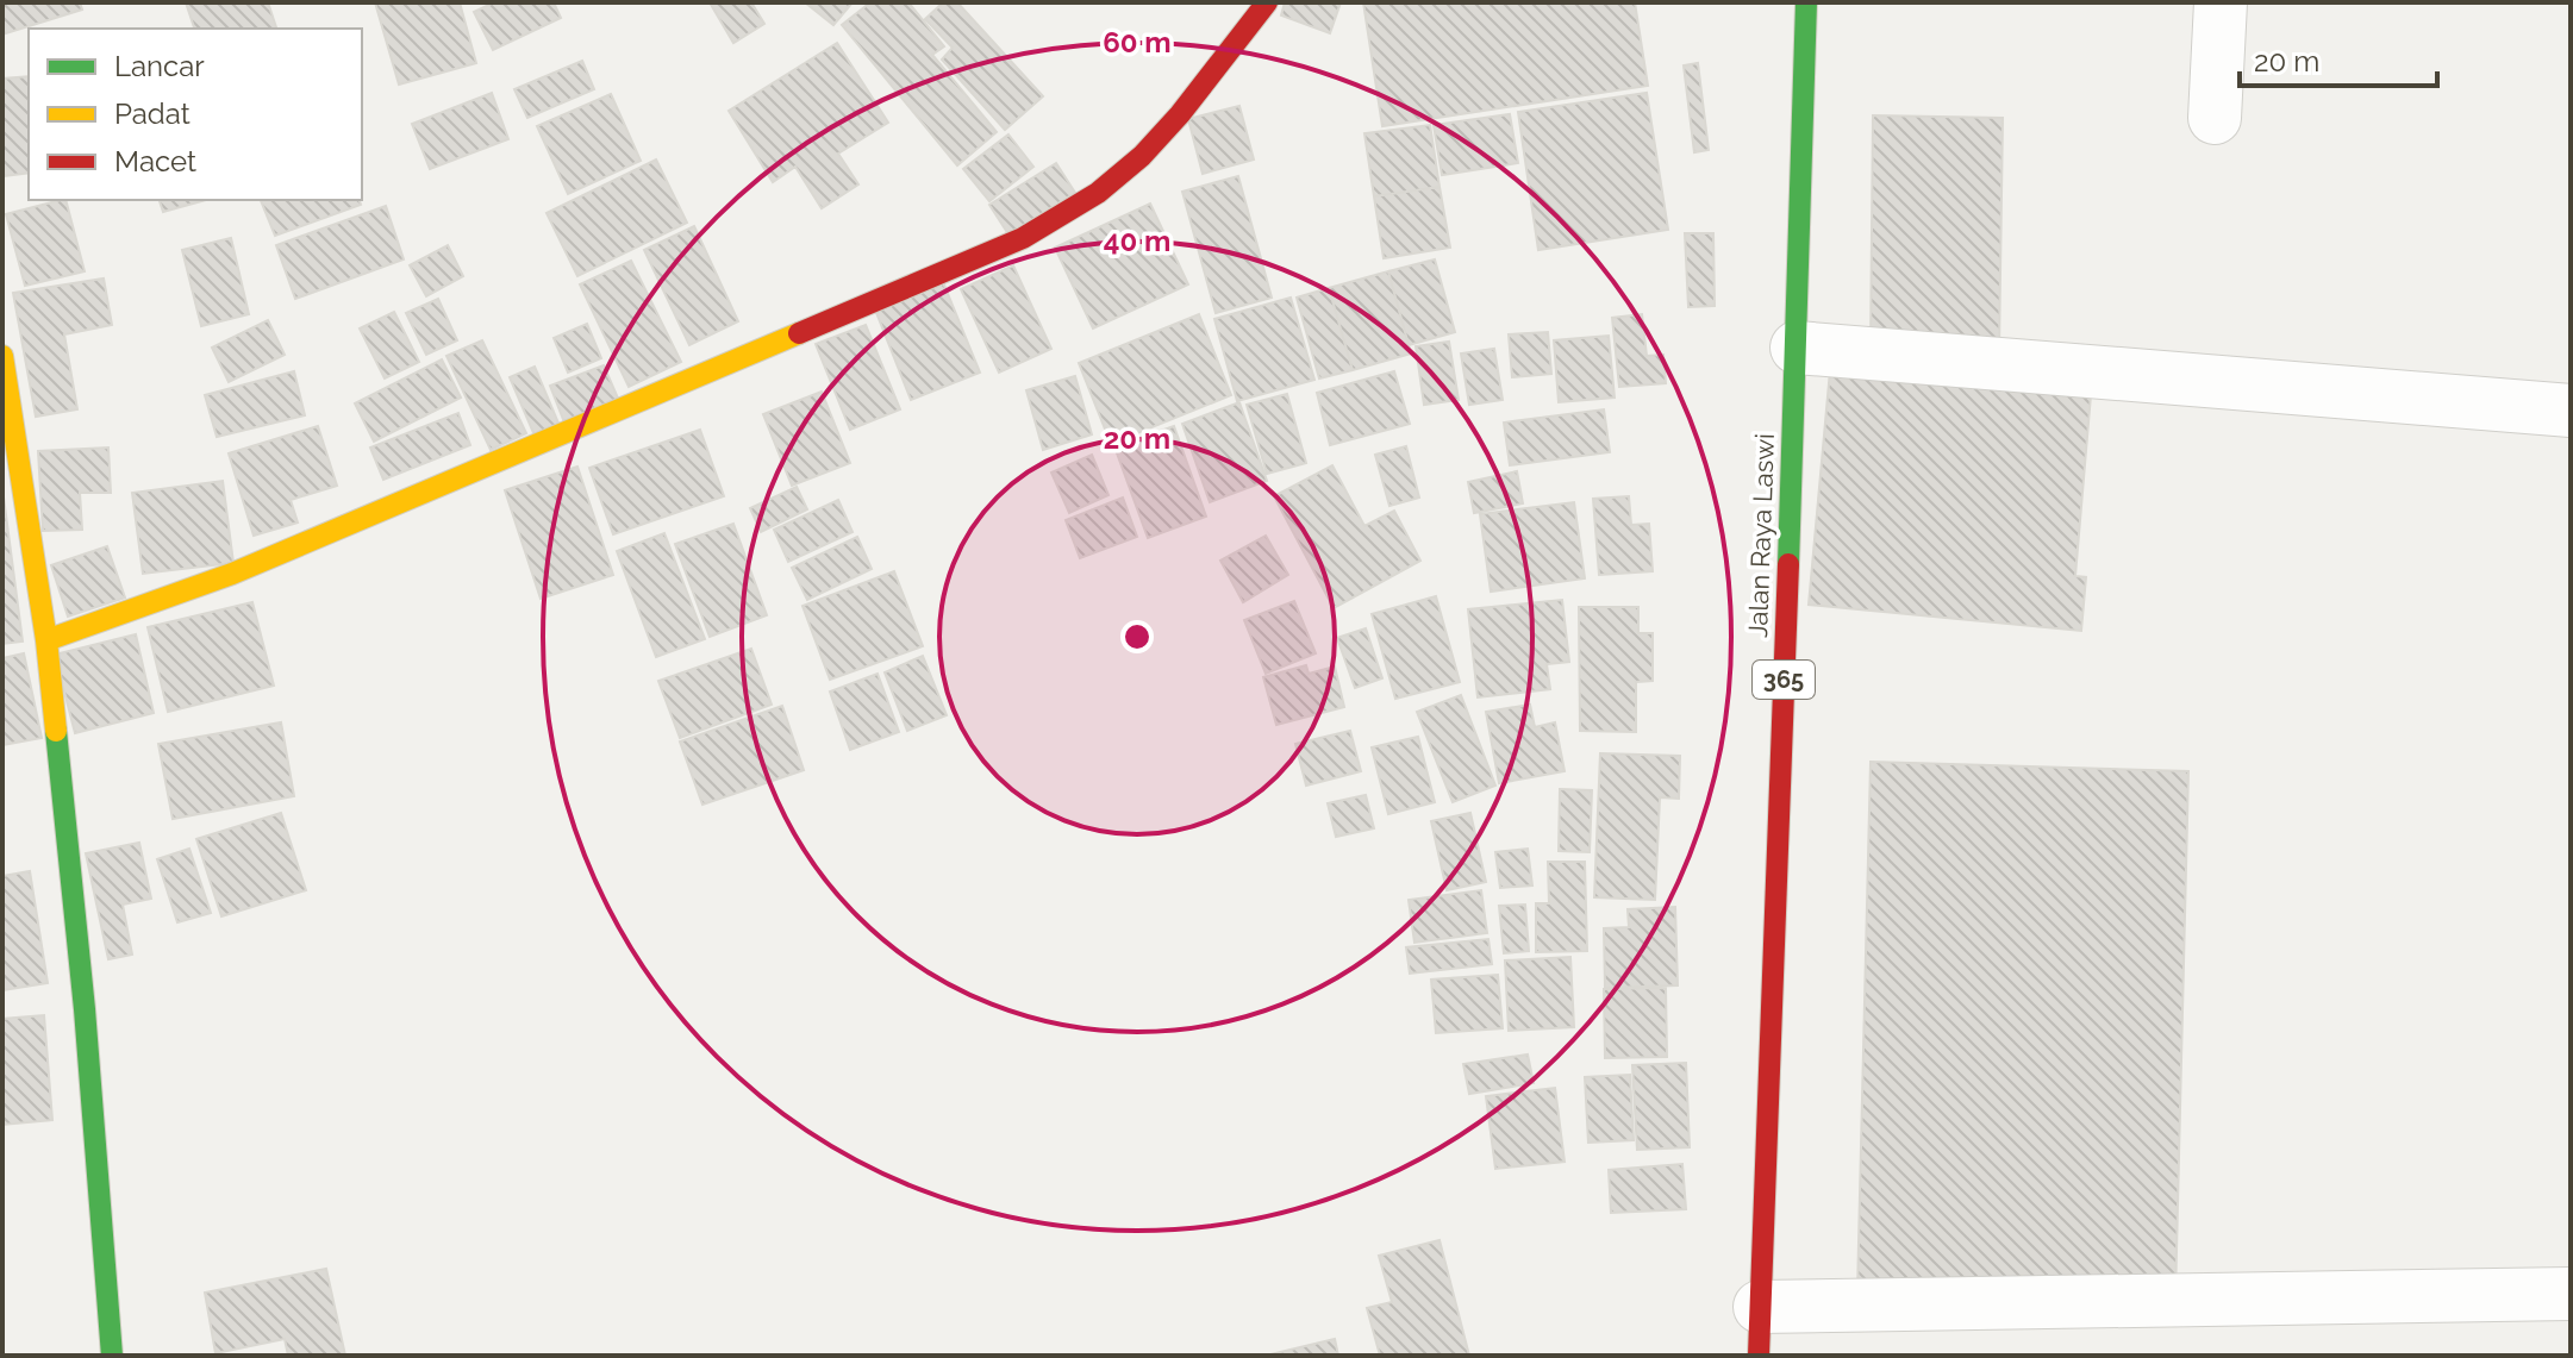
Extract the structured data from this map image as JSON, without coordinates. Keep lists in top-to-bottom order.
{
  "streets": {
    "street": ["Jalan Raya Laswi", "365"]
  },
  "legend": ["Lancar", "Padat", "Macet"],
  "scale_bar": "20 m",
  "rings": ["60 m", "40 m", "20 m"]
}
